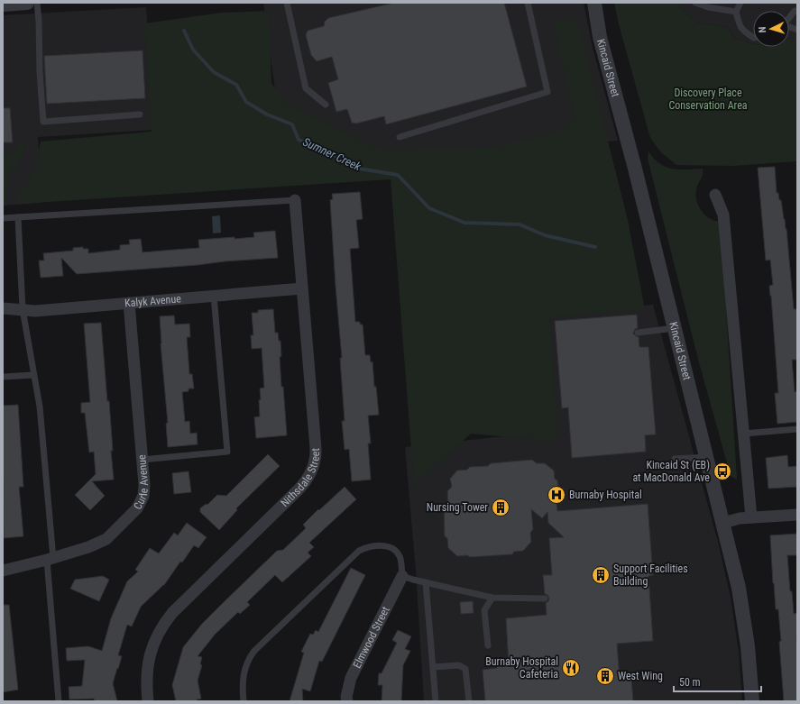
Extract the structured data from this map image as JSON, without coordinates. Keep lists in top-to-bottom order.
{
  "streets": {
    "street": [
      "Kincaid Street",
      "Kalyk Avenue",
      "Nithsdale Street",
      "Curle Avenue",
      "Elmwood Street"
    ]
  },
  "crossings": [
    ["Kalyk Avenue", "Nithsdale Street"],
    ["Kalyk Avenue", "Curle Avenue"]
  ],
  "water": ["Sumner Creek"],
  "parks": ["Discovery Place Conservation Area"],
  "places": {
    "bus stop": ["Kincaid St (EB) at MacDonald Ave"],
    "hospital": ["Burnaby Hospital"],
    "building": ["Nursing Tower", "Support Facilities Building", "West Wing"],
    "restaurant": ["Burnaby Hospital Cafeteria"]
  },
  "scale_bar": "50 m",
  "north": "left"
}
